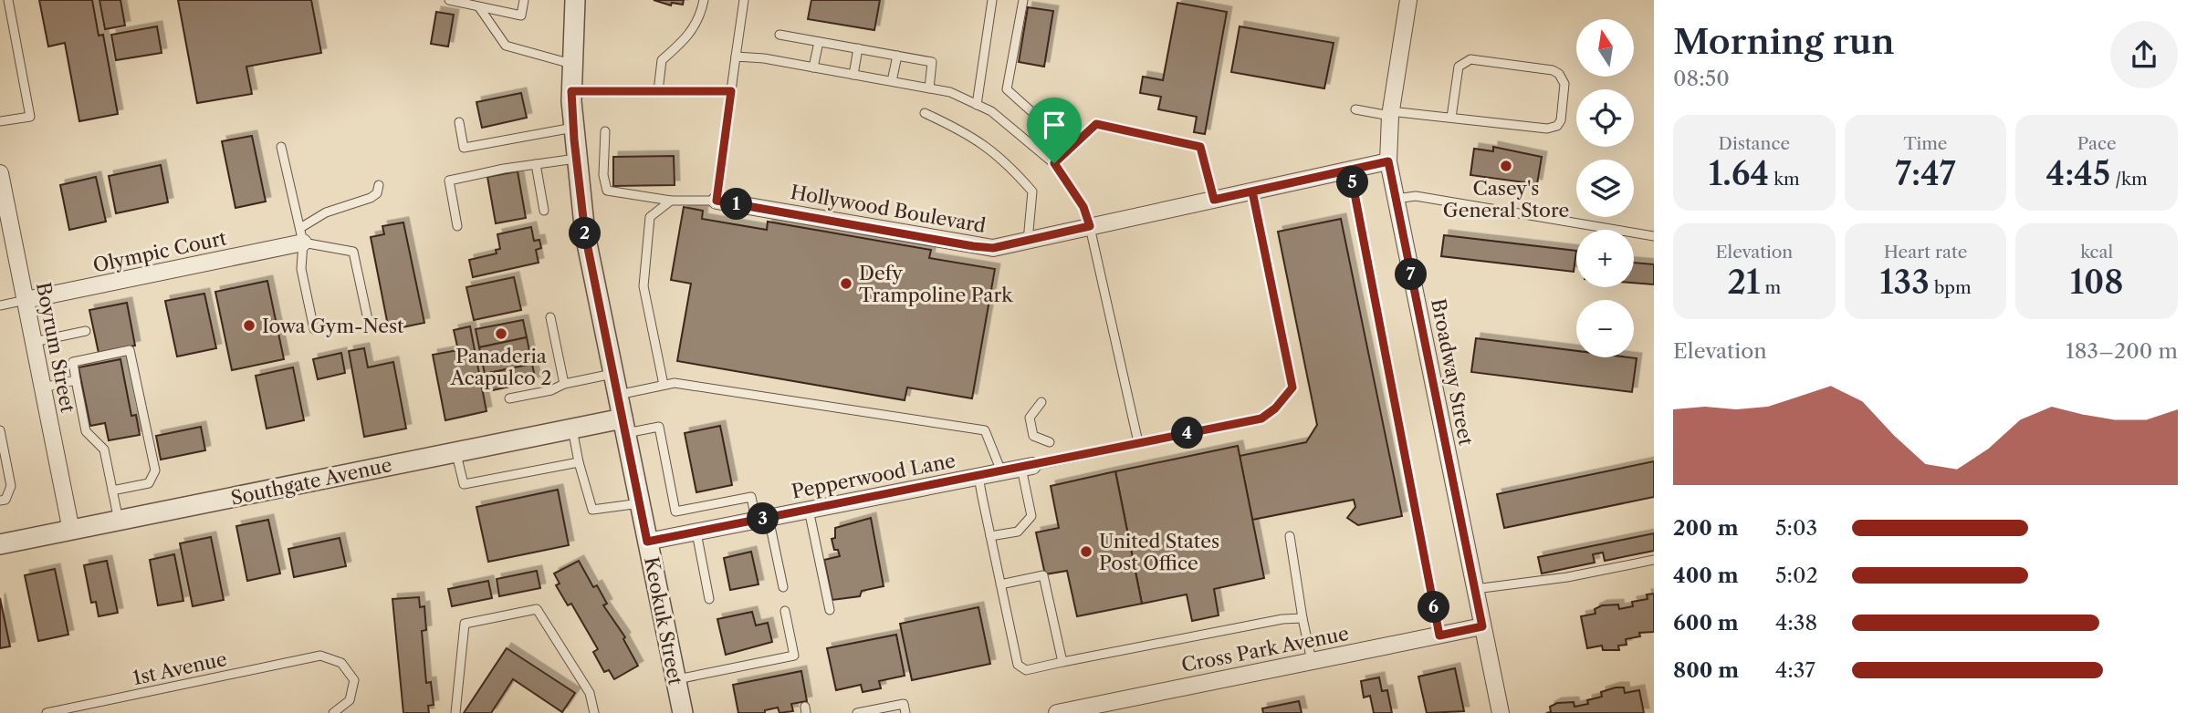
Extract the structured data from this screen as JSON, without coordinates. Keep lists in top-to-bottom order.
{
  "streets": {
    "street": [
      "Hollywood Boulevard",
      "Olympic Court",
      "Boyrum Street",
      "Broadway Street",
      "Pepperwood Lane",
      "Southgate Avenue",
      "Keokuk Street",
      "Cross Park Avenue"
    ],
    "lane": ["1st Avenue"]
  },
  "crossings": [
    ["Hollywood Boulevard", "Broadway Street"],
    ["Olympic Court", "Boyrum Street"],
    ["Boyrum Street", "Southgate Avenue"],
    ["Broadway Street", "Cross Park Avenue"],
    ["Pepperwood Lane", "Keokuk Street"],
    ["Southgate Avenue", "Keokuk Street"]
  ],
  "places": [
    "Casey's General Store",
    "Defy Trampoline Park",
    "Iowa Gym-Nest",
    "Panaderia Acapulco 2",
    "United States Post Office"
  ],
  "north": "top",
  "page": {
    "heading": ["Morning run", "08:50"],
    "map_buttons": ["+", "−"],
    "stats": [
      ["Distance", "1.64 km"],
      ["Time", "7:47"],
      ["Pace", "4:45 /km"],
      ["Elevation", "21 m"],
      ["Heart rate", "133 bpm"],
      ["kcal", "108"]
    ],
    "pins": [
      "5",
      "1",
      "2",
      "7",
      "4",
      "3",
      "6"
    ],
    "chart": ["Elevation", "183–200 m"],
    "list": [
      {
        "name": "200 m",
        "note": "5:03"
      },
      {
        "name": "400 m",
        "note": "5:02"
      },
      {
        "name": "600 m",
        "note": "4:38"
      },
      {
        "name": "800 m",
        "note": "4:37"
      }
    ]
  }
}
